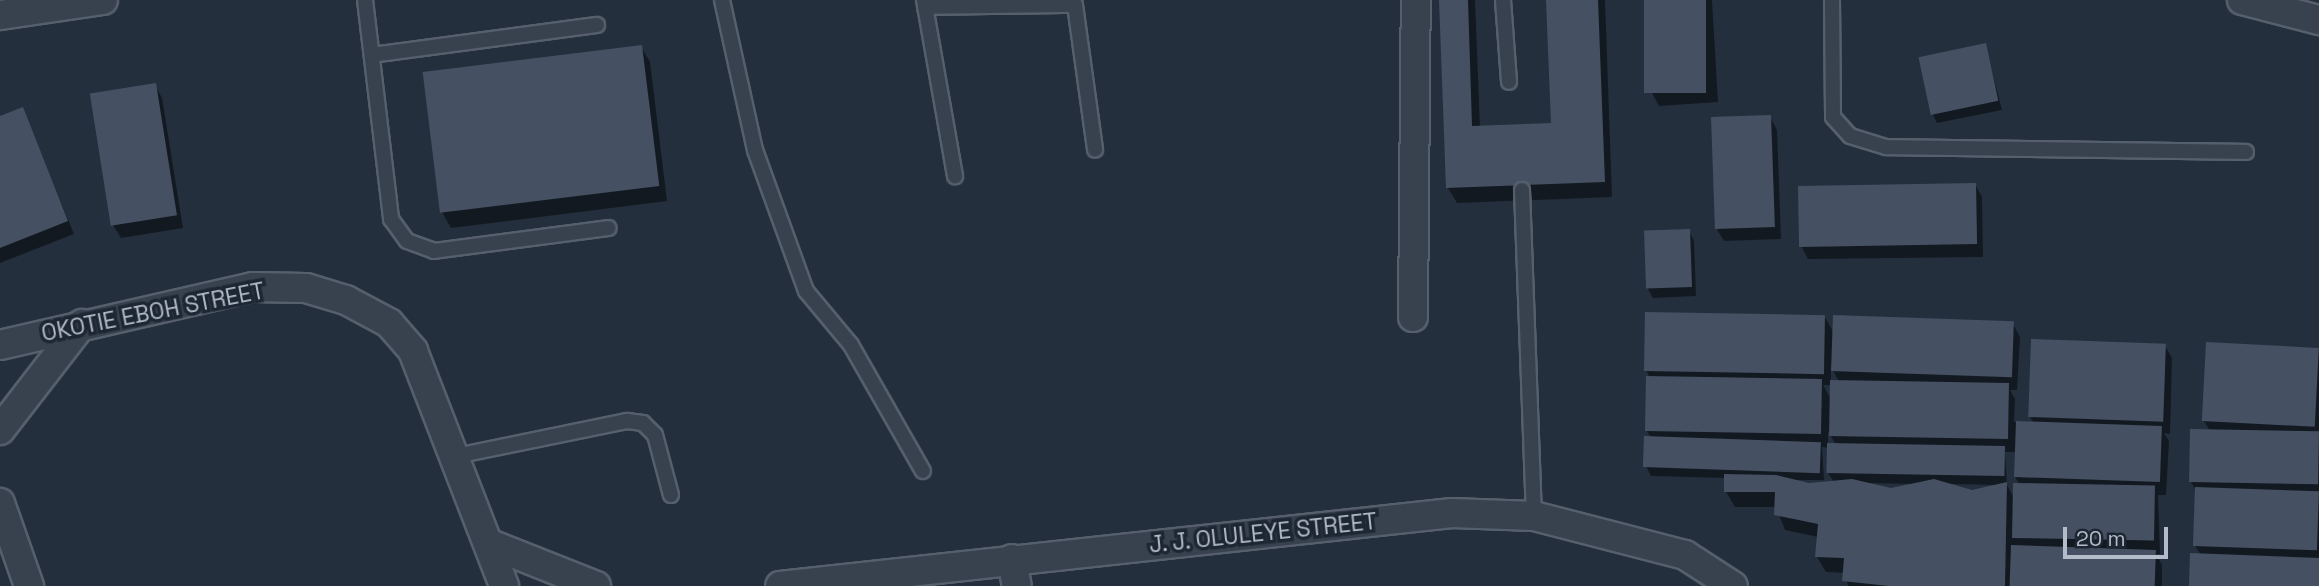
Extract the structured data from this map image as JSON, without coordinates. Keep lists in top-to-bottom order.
{
  "streets": {
    "street": ["OKOTIE EBOH STREET", "J. J. OLULEYE STREET"]
  },
  "scale_bar": "20 m"
}
